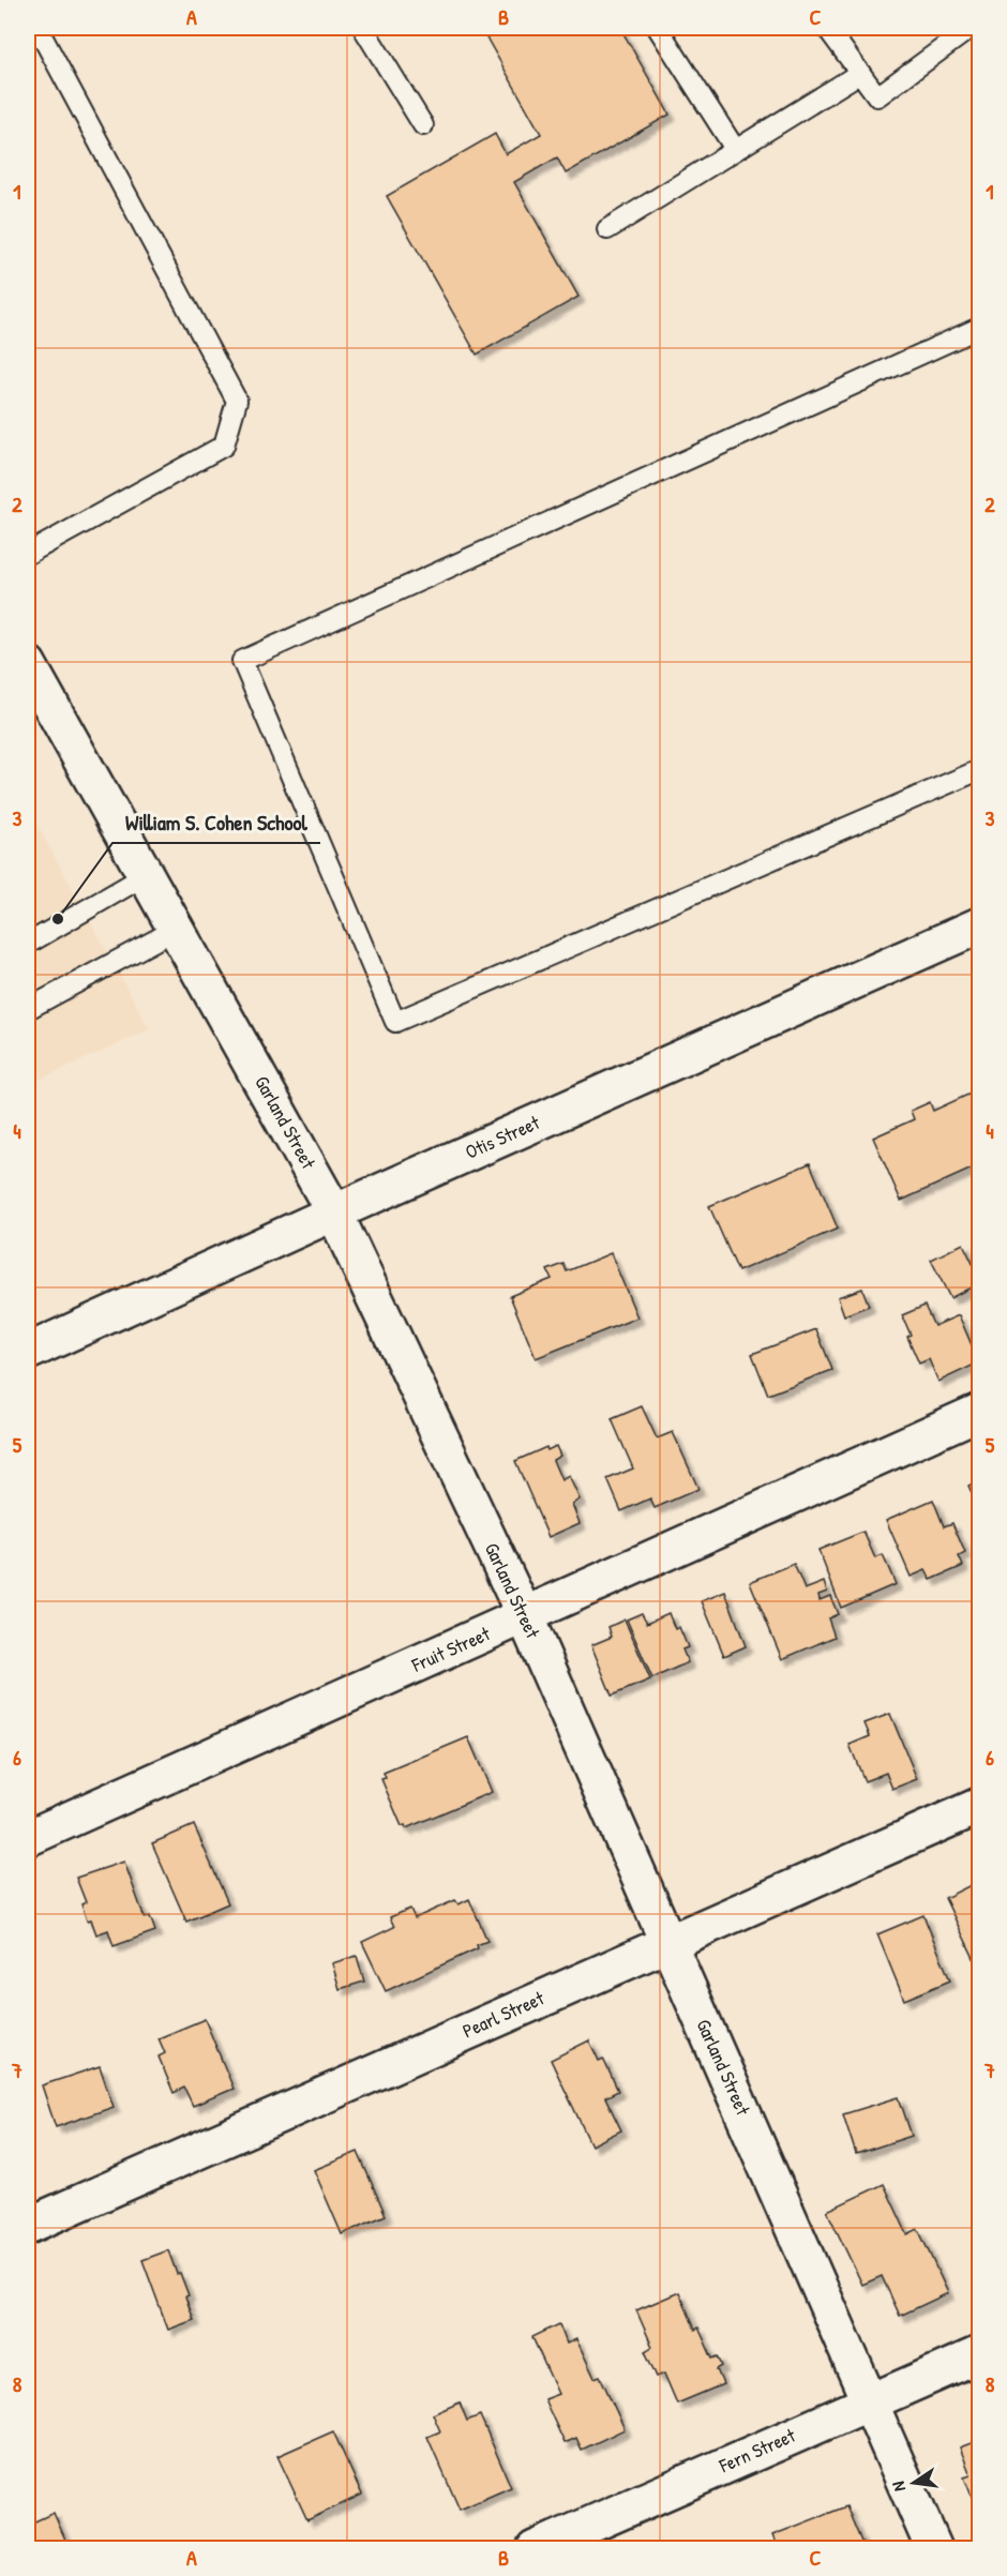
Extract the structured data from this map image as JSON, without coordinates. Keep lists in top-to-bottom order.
{
  "streets": {
    "street": [
      "Garland Street",
      "Otis Street",
      "Fruit Street",
      "Pearl Street",
      "Fern Street"
    ]
  },
  "crossings": [
    ["Garland Street", "Otis Street"],
    ["Garland Street", "Fruit Street"],
    ["Garland Street", "Pearl Street"],
    ["Garland Street", "Fern Street"]
  ],
  "places": ["William S. Cohen School"],
  "north": "left",
  "grid": {
    "columns": ["A", "B", "C"],
    "rows": [
      "1",
      "2",
      "3",
      "4",
      "5",
      "6",
      "7",
      "8"
    ]
  }
}
